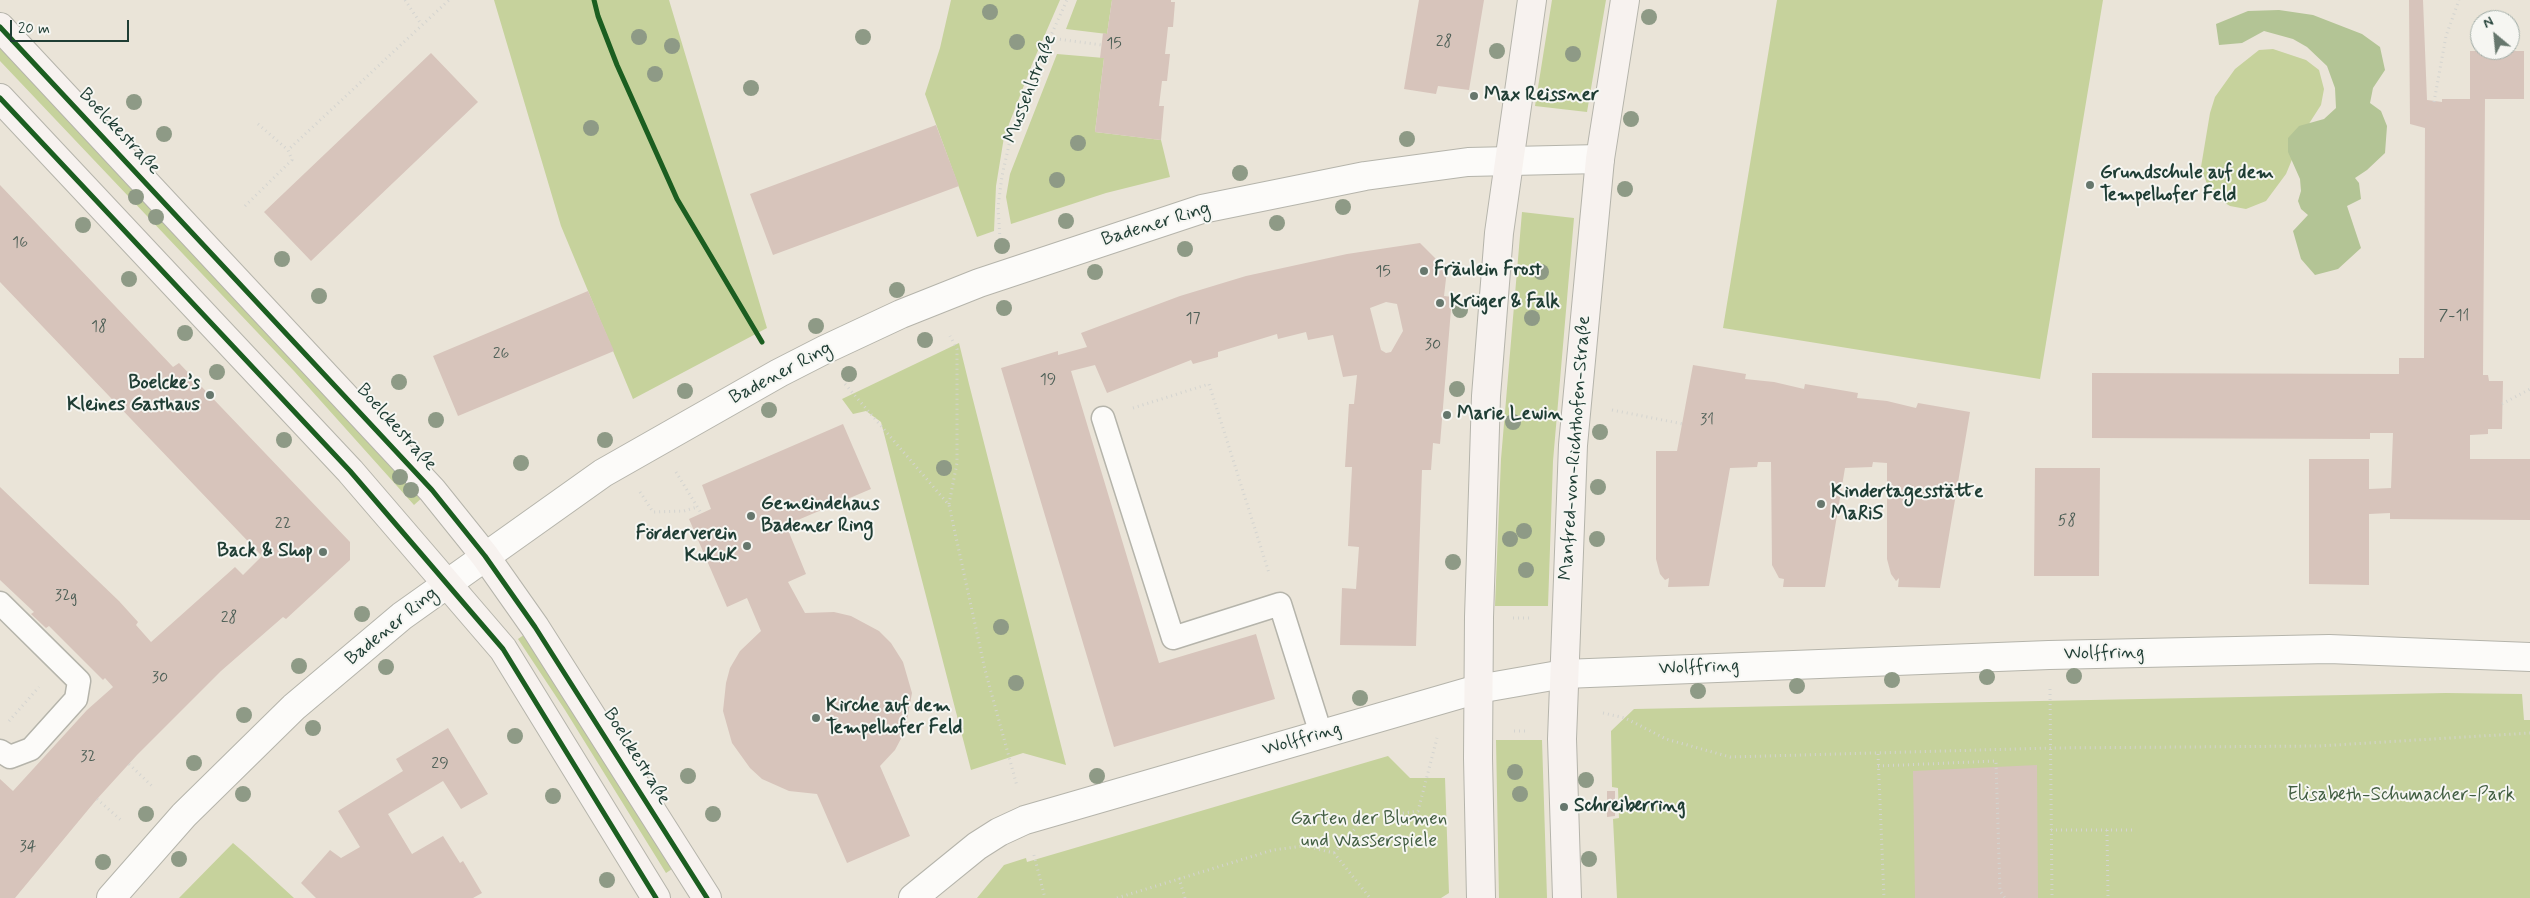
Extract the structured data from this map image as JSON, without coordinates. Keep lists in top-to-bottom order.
{
  "streets": {
    "main road": ["Boelckestraße", "Manfred-von-Richthofen-Straße"],
    "street": ["Badener Ring", "Wolffring"],
    "path": ["Mussehlstraße"]
  },
  "crossings": [
    ["Boelckestraße", "Badener Ring"],
    ["Badener Ring", "Manfred-von-Richthofen-Straße"],
    ["Manfred-von-Richthofen-Straße", "Wolffring"]
  ],
  "parks": ["Elisabeth-Schumacher-Park", "Garten der Blumen und Wasserspiele"],
  "places": [
    "Max Reissner",
    "Grundschule auf dem Tempelhofer Feld",
    "Fräulein Frost",
    "Krüger & Falk",
    "Boelcke’s Kleines Gasthaus",
    "Marie Lewin",
    "Kindertagesstätte MaRiS",
    "Gemeindehaus Badener Ring",
    "Förderverein KuKuK",
    "Back & Shop",
    "Kirche auf dem Tempelhofer Feld",
    "Schreiberring"
  ],
  "house_numbers": [
    "28",
    "15",
    "16",
    "15",
    "7-11",
    "17",
    "18",
    "30",
    "26",
    "19",
    "31",
    "58",
    "22",
    "32g",
    "28",
    "30",
    "32",
    "29",
    "34"
  ],
  "scale_bar": "20 m",
  "north": "top left"
}
